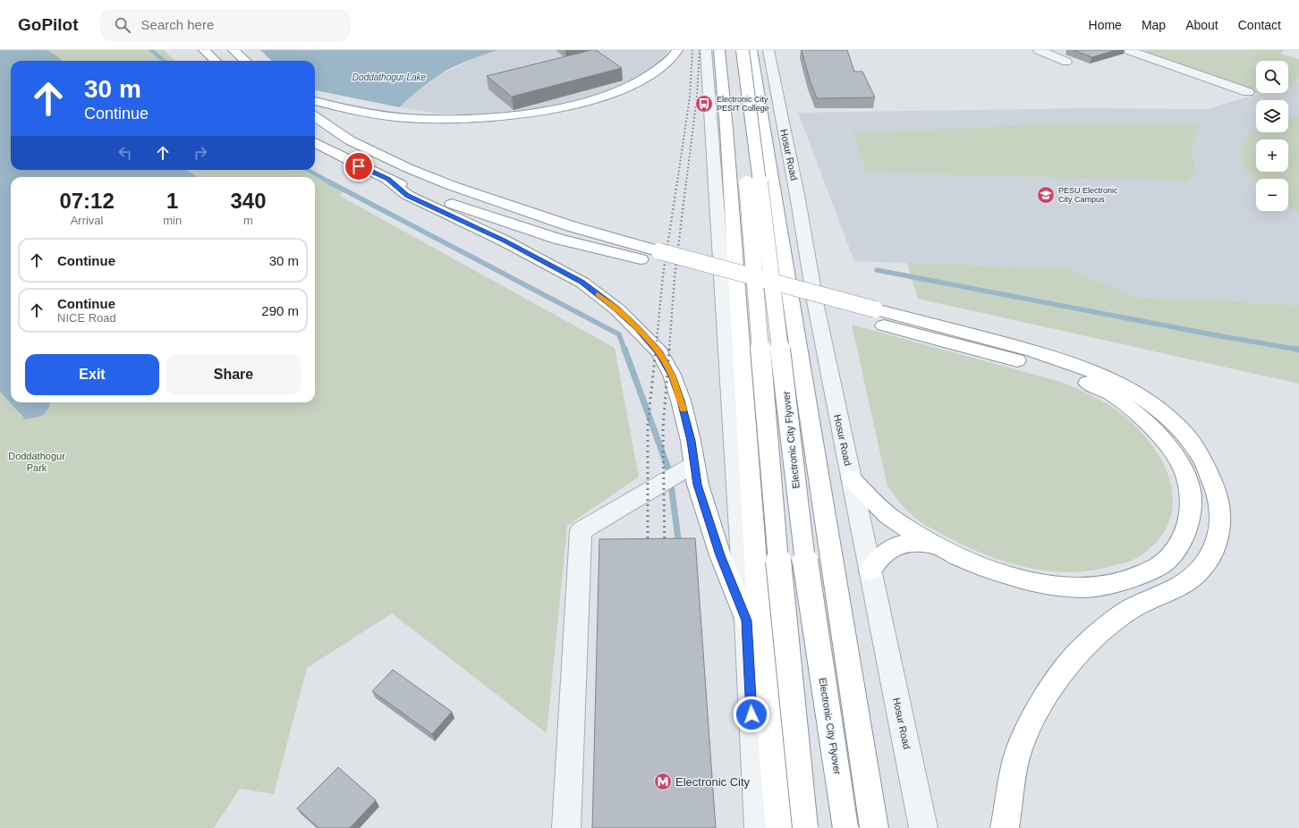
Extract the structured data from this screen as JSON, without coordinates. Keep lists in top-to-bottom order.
{
  "streets": {
    "highway": ["Hosur Road", "Electronic City Flyover"]
  },
  "water": ["Doddathogur Lake"],
  "parks": ["Doddathogur Park"],
  "places": {
    "bus stop": ["Electronic City PESIT College"],
    "school or university": ["PESU Electronic City Campus"],
    "metro station": ["Electronic City"]
  },
  "page": {
    "header": "GoPilot",
    "search": "Search here",
    "nav": [
      "Home",
      "Map",
      "About",
      "Contact"
    ],
    "map_buttons": ["+", "−"],
    "turn": ["30 m", "Continue"],
    "eta": [
      "07:12",
      "Arrival",
      "1",
      "min",
      "340",
      "m"
    ],
    "list": [
      {
        "name": "Continue",
        "value": "30 m"
      },
      {
        "name": "Continue",
        "note": "NICE Road",
        "value": "290 m"
      }
    ],
    "buttons": ["Exit", "Share"]
  }
}
